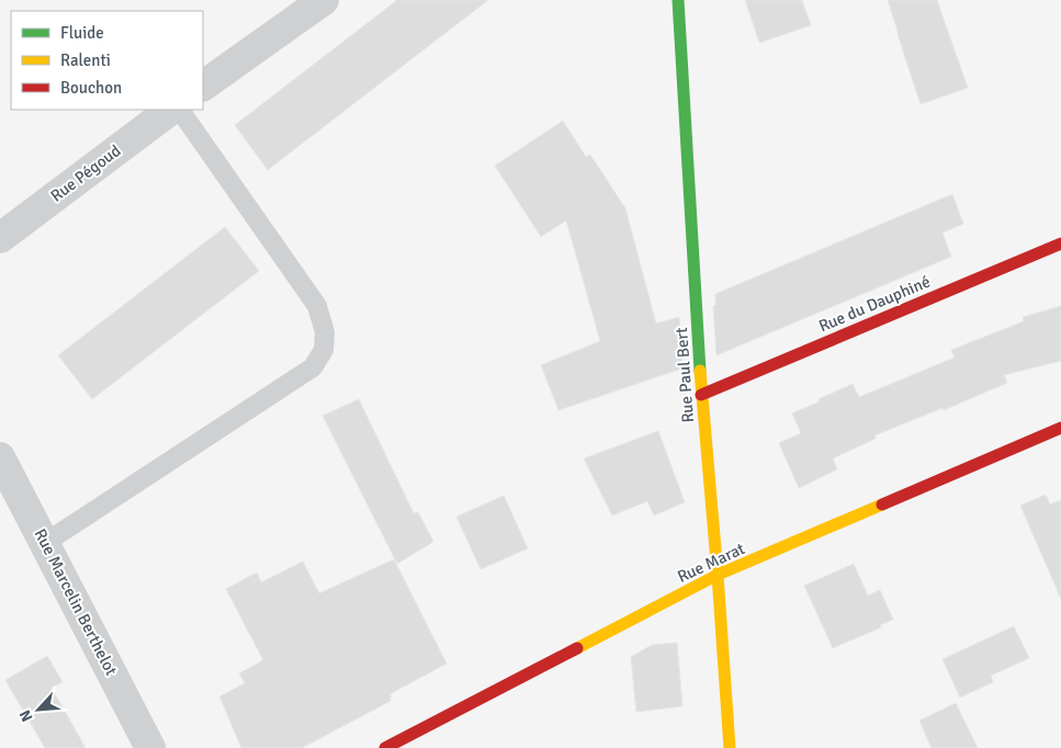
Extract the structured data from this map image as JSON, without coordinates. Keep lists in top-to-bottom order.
{
  "streets": {
    "street": [
      "Rue Pégoud",
      "Rue du Dauphiné",
      "Rue Paul Bert",
      "Rue Marat",
      "Rue Marcelin Berthelot"
    ]
  },
  "crossings": [
    ["Rue du Dauphiné", "Rue Paul Bert"],
    ["Rue Paul Bert", "Rue Marat"]
  ],
  "legend": ["Fluide", "Ralenti", "Bouchon"],
  "north": "bottom left"
}
